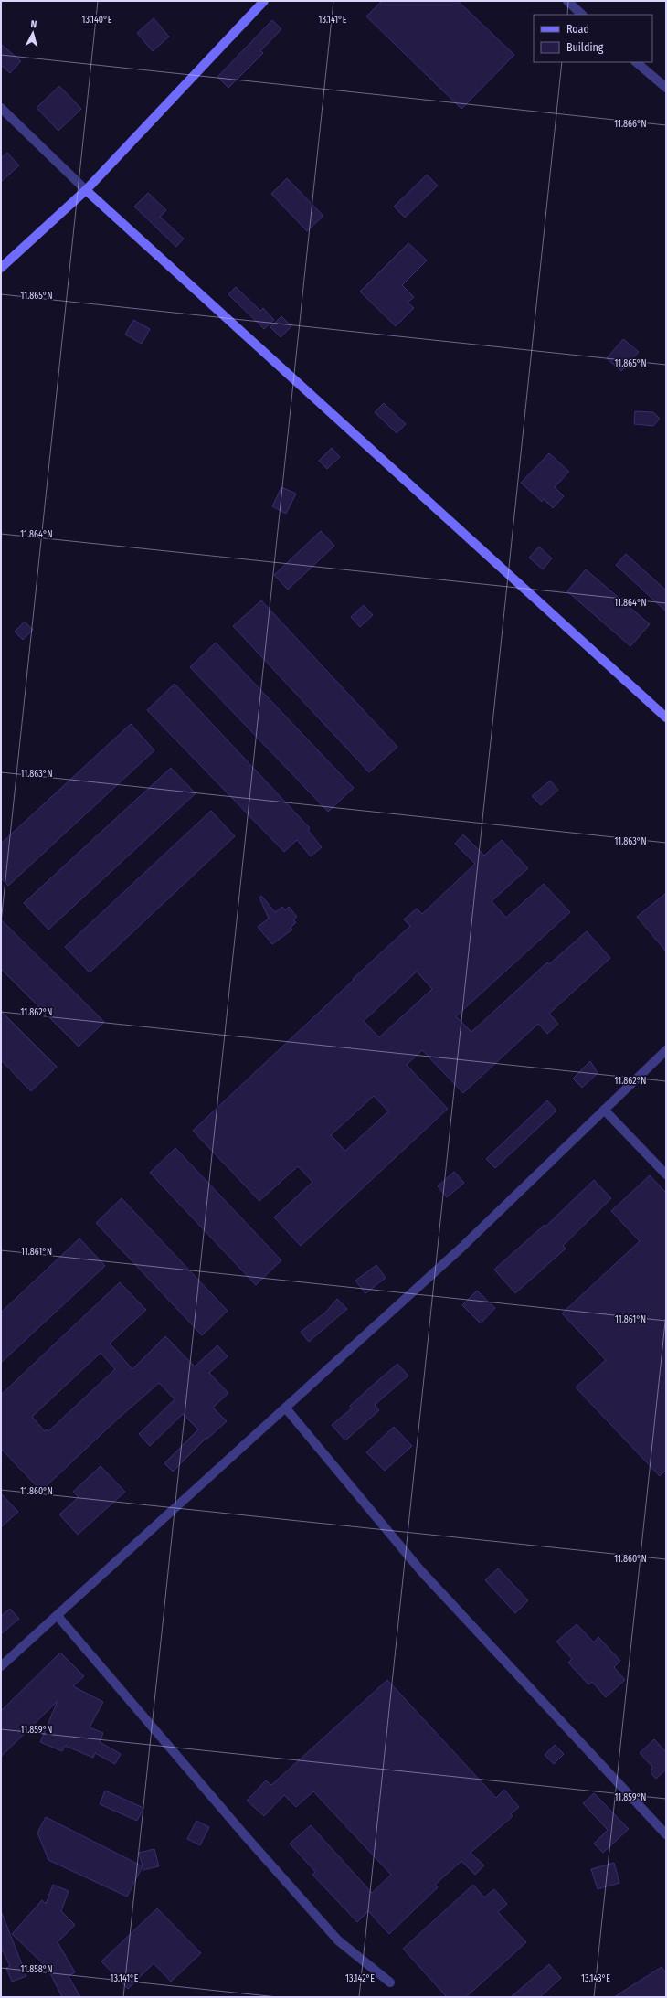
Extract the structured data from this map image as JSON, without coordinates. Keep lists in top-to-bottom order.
{
  "legend": ["Road", "Building"],
  "north": "top",
  "coordinates": [
    "13.140°E",
    "13.141°E",
    "11.866°N",
    "11.865°N",
    "11.864°N",
    "11.863°N",
    "11.862°N",
    "11.861°N",
    "11.860°N",
    "11.859°N",
    "11.858°N",
    "13.142°E",
    "13.143°E"
  ]
}
